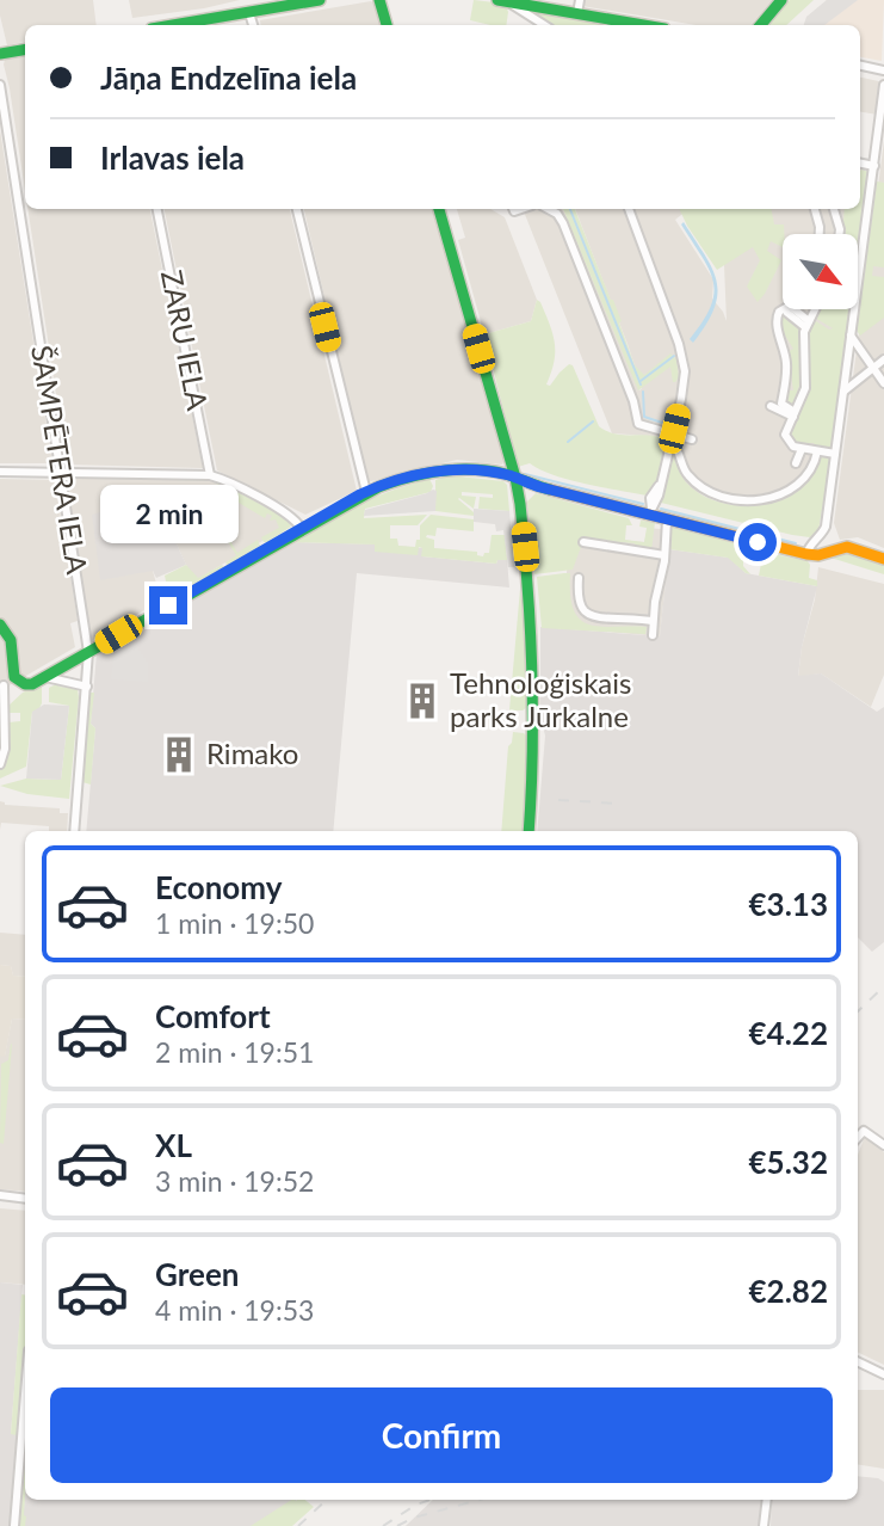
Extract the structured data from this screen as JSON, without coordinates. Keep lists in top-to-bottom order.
{
  "streets": {
    "street": ["ZARU IELA", "ŠAMPĒTERA IELA"]
  },
  "places": {
    "building": ["Tehnoloģiskais parks Jūrkalne", "Rimako"]
  },
  "north": "bottom right",
  "page": {
    "banner": ["Jāņa Endzelīna iela", "Irlavas iela"],
    "bubble": "2 min",
    "list": [
      {
        "name": "Economy",
        "note": "1 min · 19:50",
        "value": "€3.13"
      },
      {
        "name": "Comfort",
        "note": "2 min · 19:51",
        "value": "€4.22"
      },
      {
        "name": "XL",
        "note": "3 min · 19:52",
        "value": "€5.32"
      },
      {
        "name": "Green",
        "note": "4 min · 19:53",
        "value": "€2.82"
      }
    ],
    "buttons": "Confirm"
  }
}
